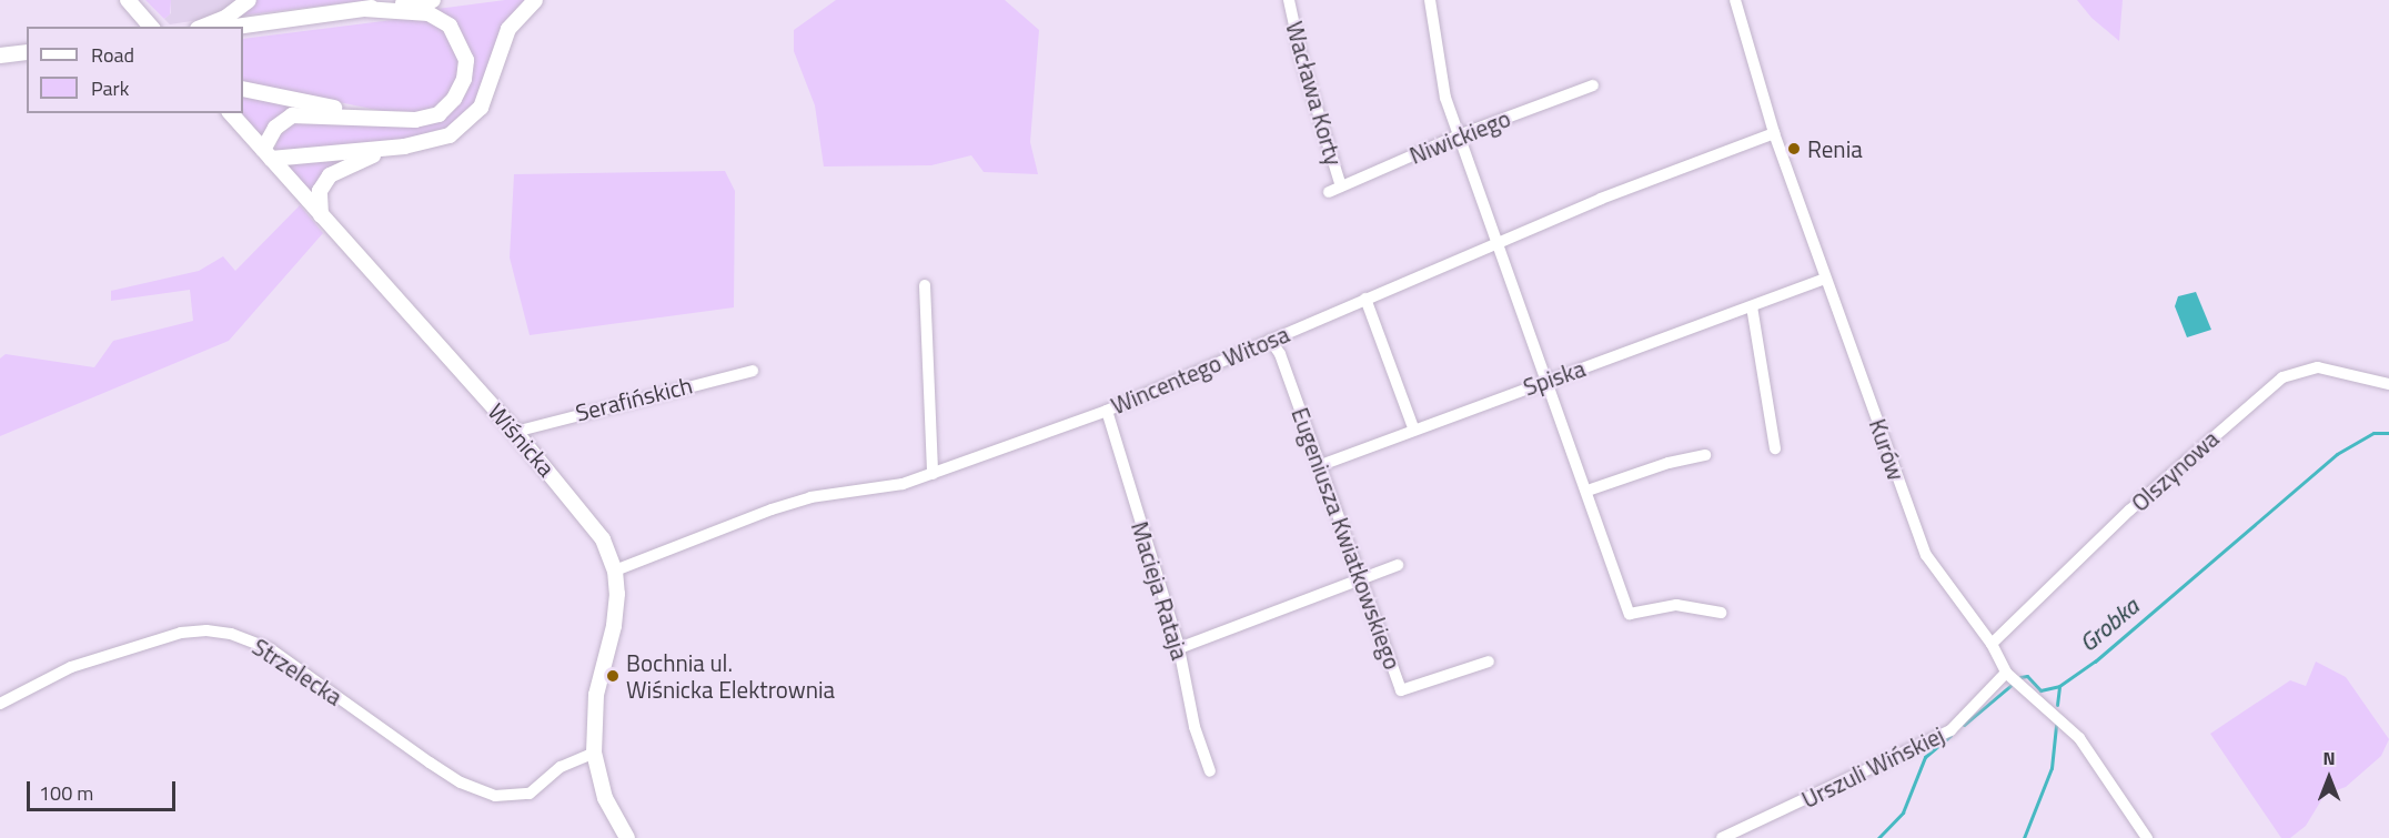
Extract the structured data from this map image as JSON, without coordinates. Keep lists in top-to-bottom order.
{
  "streets": {
    "main road": ["Wiśnicka"],
    "street": [
      "Wacława Korty",
      "Niwickiego",
      "Wincentego Witosa",
      "Spiska",
      "Serafińskich",
      "Kurów",
      "Olszynowa",
      "Eugeniusza Kwiatkowskiego",
      "Macieja Rataja",
      "Strzelecka",
      "Urszuli Wińskiej"
    ]
  },
  "crossings": [
    ["Wacława Korty", "Niwickiego"],
    ["Wincentego Witosa", "Wiśnicka"],
    ["Wincentego Witosa", "Kurów"],
    ["Wincentego Witosa", "Eugeniusza Kwiatkowskiego"],
    ["Wincentego Witosa", "Macieja Rataja"],
    ["Spiska", "Kurów"],
    ["Spiska", "Eugeniusza Kwiatkowskiego"],
    ["Serafińskich", "Wiśnicka"],
    ["Wiśnicka", "Strzelecka"],
    ["Kurów", "Olszynowa"],
    ["Kurów", "Urszuli Wińskiej"]
  ],
  "water": ["Grobka"],
  "places": ["Renia", "Bochnia ul. Wiśnicka Elektrownia"],
  "legend": ["Road", "Park"],
  "scale_bar": "100 m",
  "north": "top"
}
